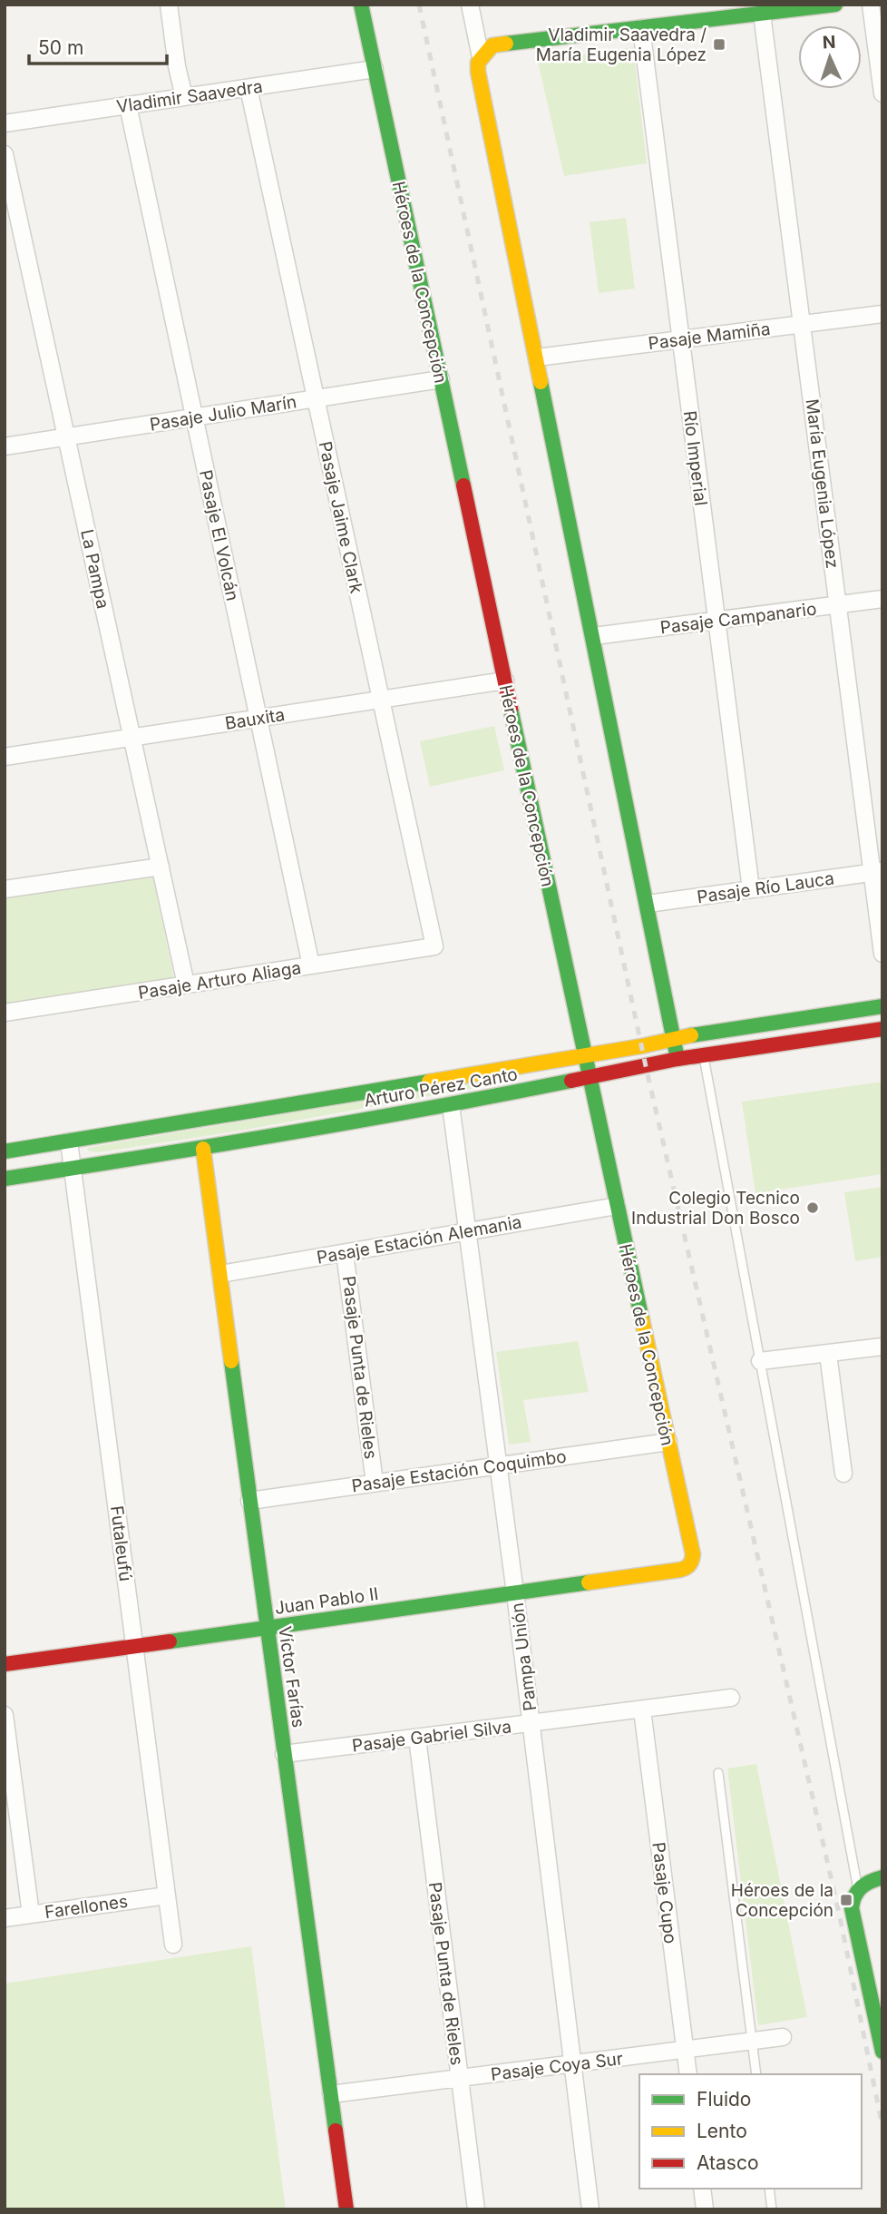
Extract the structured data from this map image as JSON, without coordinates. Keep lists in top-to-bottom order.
{
  "streets": {
    "street": [
      "Vladimir Saavedra",
      "Héroes de la Concepción",
      "Pasaje Mamiña",
      "Pasaje Julio Marín",
      "Río Imperial",
      "María Eugenia López",
      "Pasaje Jaime Clark",
      "Pasaje El Volcán",
      "La Pampa",
      "Pasaje Campanario",
      "Bauxita",
      "Pasaje Río Lauca",
      "Pasaje Arturo Aliaga",
      "Arturo Pérez Canto",
      "Pasaje Estación Alemania",
      "Pasaje Punta de Rieles",
      "Pasaje Estación Coquimbo",
      "Futaleufú",
      "Juan Pablo II",
      "Pampa Unión",
      "Víctor Farías",
      "Pasaje Gabriel Silva",
      "Pasaje Cupo",
      "Farellones",
      "Pasaje Coya Sur"
    ]
  },
  "crossings": [
    ["Vladimir Saavedra", "Héroes de la Concepción"],
    ["Vladimir Saavedra", "Pasaje Jaime Clark"],
    ["Vladimir Saavedra", "Pasaje El Volcán"],
    ["Héroes de la Concepción", "Pasaje Julio Marín"],
    ["Héroes de la Concepción", "Bauxita"],
    ["Héroes de la Concepción", "Arturo Pérez Canto"],
    ["Héroes de la Concepción", "Pasaje Estación Alemania"],
    ["Héroes de la Concepción", "Pasaje Estación Coquimbo"],
    ["Héroes de la Concepción", "Juan Pablo II"],
    ["Pasaje Mamiña", "Río Imperial"],
    ["Pasaje Mamiña", "María Eugenia López"],
    ["Pasaje Julio Marín", "Pasaje Jaime Clark"],
    ["Pasaje Julio Marín", "Pasaje El Volcán"],
    ["Pasaje Julio Marín", "La Pampa"],
    ["Río Imperial", "Pasaje Campanario"],
    ["Río Imperial", "Pasaje Río Lauca"],
    ["María Eugenia López", "Pasaje Campanario"],
    ["María Eugenia López", "Pasaje Río Lauca"],
    ["Pasaje Jaime Clark", "Bauxita"],
    ["Pasaje Jaime Clark", "Pasaje Arturo Aliaga"],
    ["Pasaje El Volcán", "Bauxita"],
    ["Pasaje El Volcán", "Pasaje Arturo Aliaga"],
    ["La Pampa", "Bauxita"],
    ["La Pampa", "Pasaje Arturo Aliaga"],
    ["Arturo Pérez Canto", "Futaleufú"],
    ["Arturo Pérez Canto", "Pampa Unión"],
    ["Arturo Pérez Canto", "Víctor Farías"],
    ["Pasaje Estación Alemania", "Pasaje Punta de Rieles"],
    ["Pasaje Estación Alemania", "Pampa Unión"],
    ["Pasaje Estación Alemania", "Víctor Farías"],
    ["Pasaje Punta de Rieles", "Pasaje Estación Coquimbo"],
    ["Pasaje Punta de Rieles", "Pasaje Gabriel Silva"],
    ["Pasaje Punta de Rieles", "Pasaje Coya Sur"],
    ["Pasaje Estación Coquimbo", "Pampa Unión"],
    ["Pasaje Estación Coquimbo", "Víctor Farías"],
    ["Futaleufú", "Juan Pablo II"],
    ["Futaleufú", "Farellones"],
    ["Juan Pablo II", "Pampa Unión"],
    ["Juan Pablo II", "Víctor Farías"],
    ["Pampa Unión", "Pasaje Gabriel Silva"],
    ["Pampa Unión", "Pasaje Coya Sur"],
    ["Víctor Farías", "Pasaje Gabriel Silva"],
    ["Víctor Farías", "Pasaje Coya Sur"],
    ["Pasaje Gabriel Silva", "Pasaje Cupo"],
    ["Pasaje Cupo", "Pasaje Coya Sur"]
  ],
  "places": {
    "transit": ["Vladimir Saavedra / María Eugenia López", "Héroes de la Concepción"],
    "other": ["Colegio Tecnico Industrial Don Bosco"]
  },
  "legend": ["Fluido", "Lento", "Atasco"],
  "scale_bar": "50 m",
  "north": "top"
}
